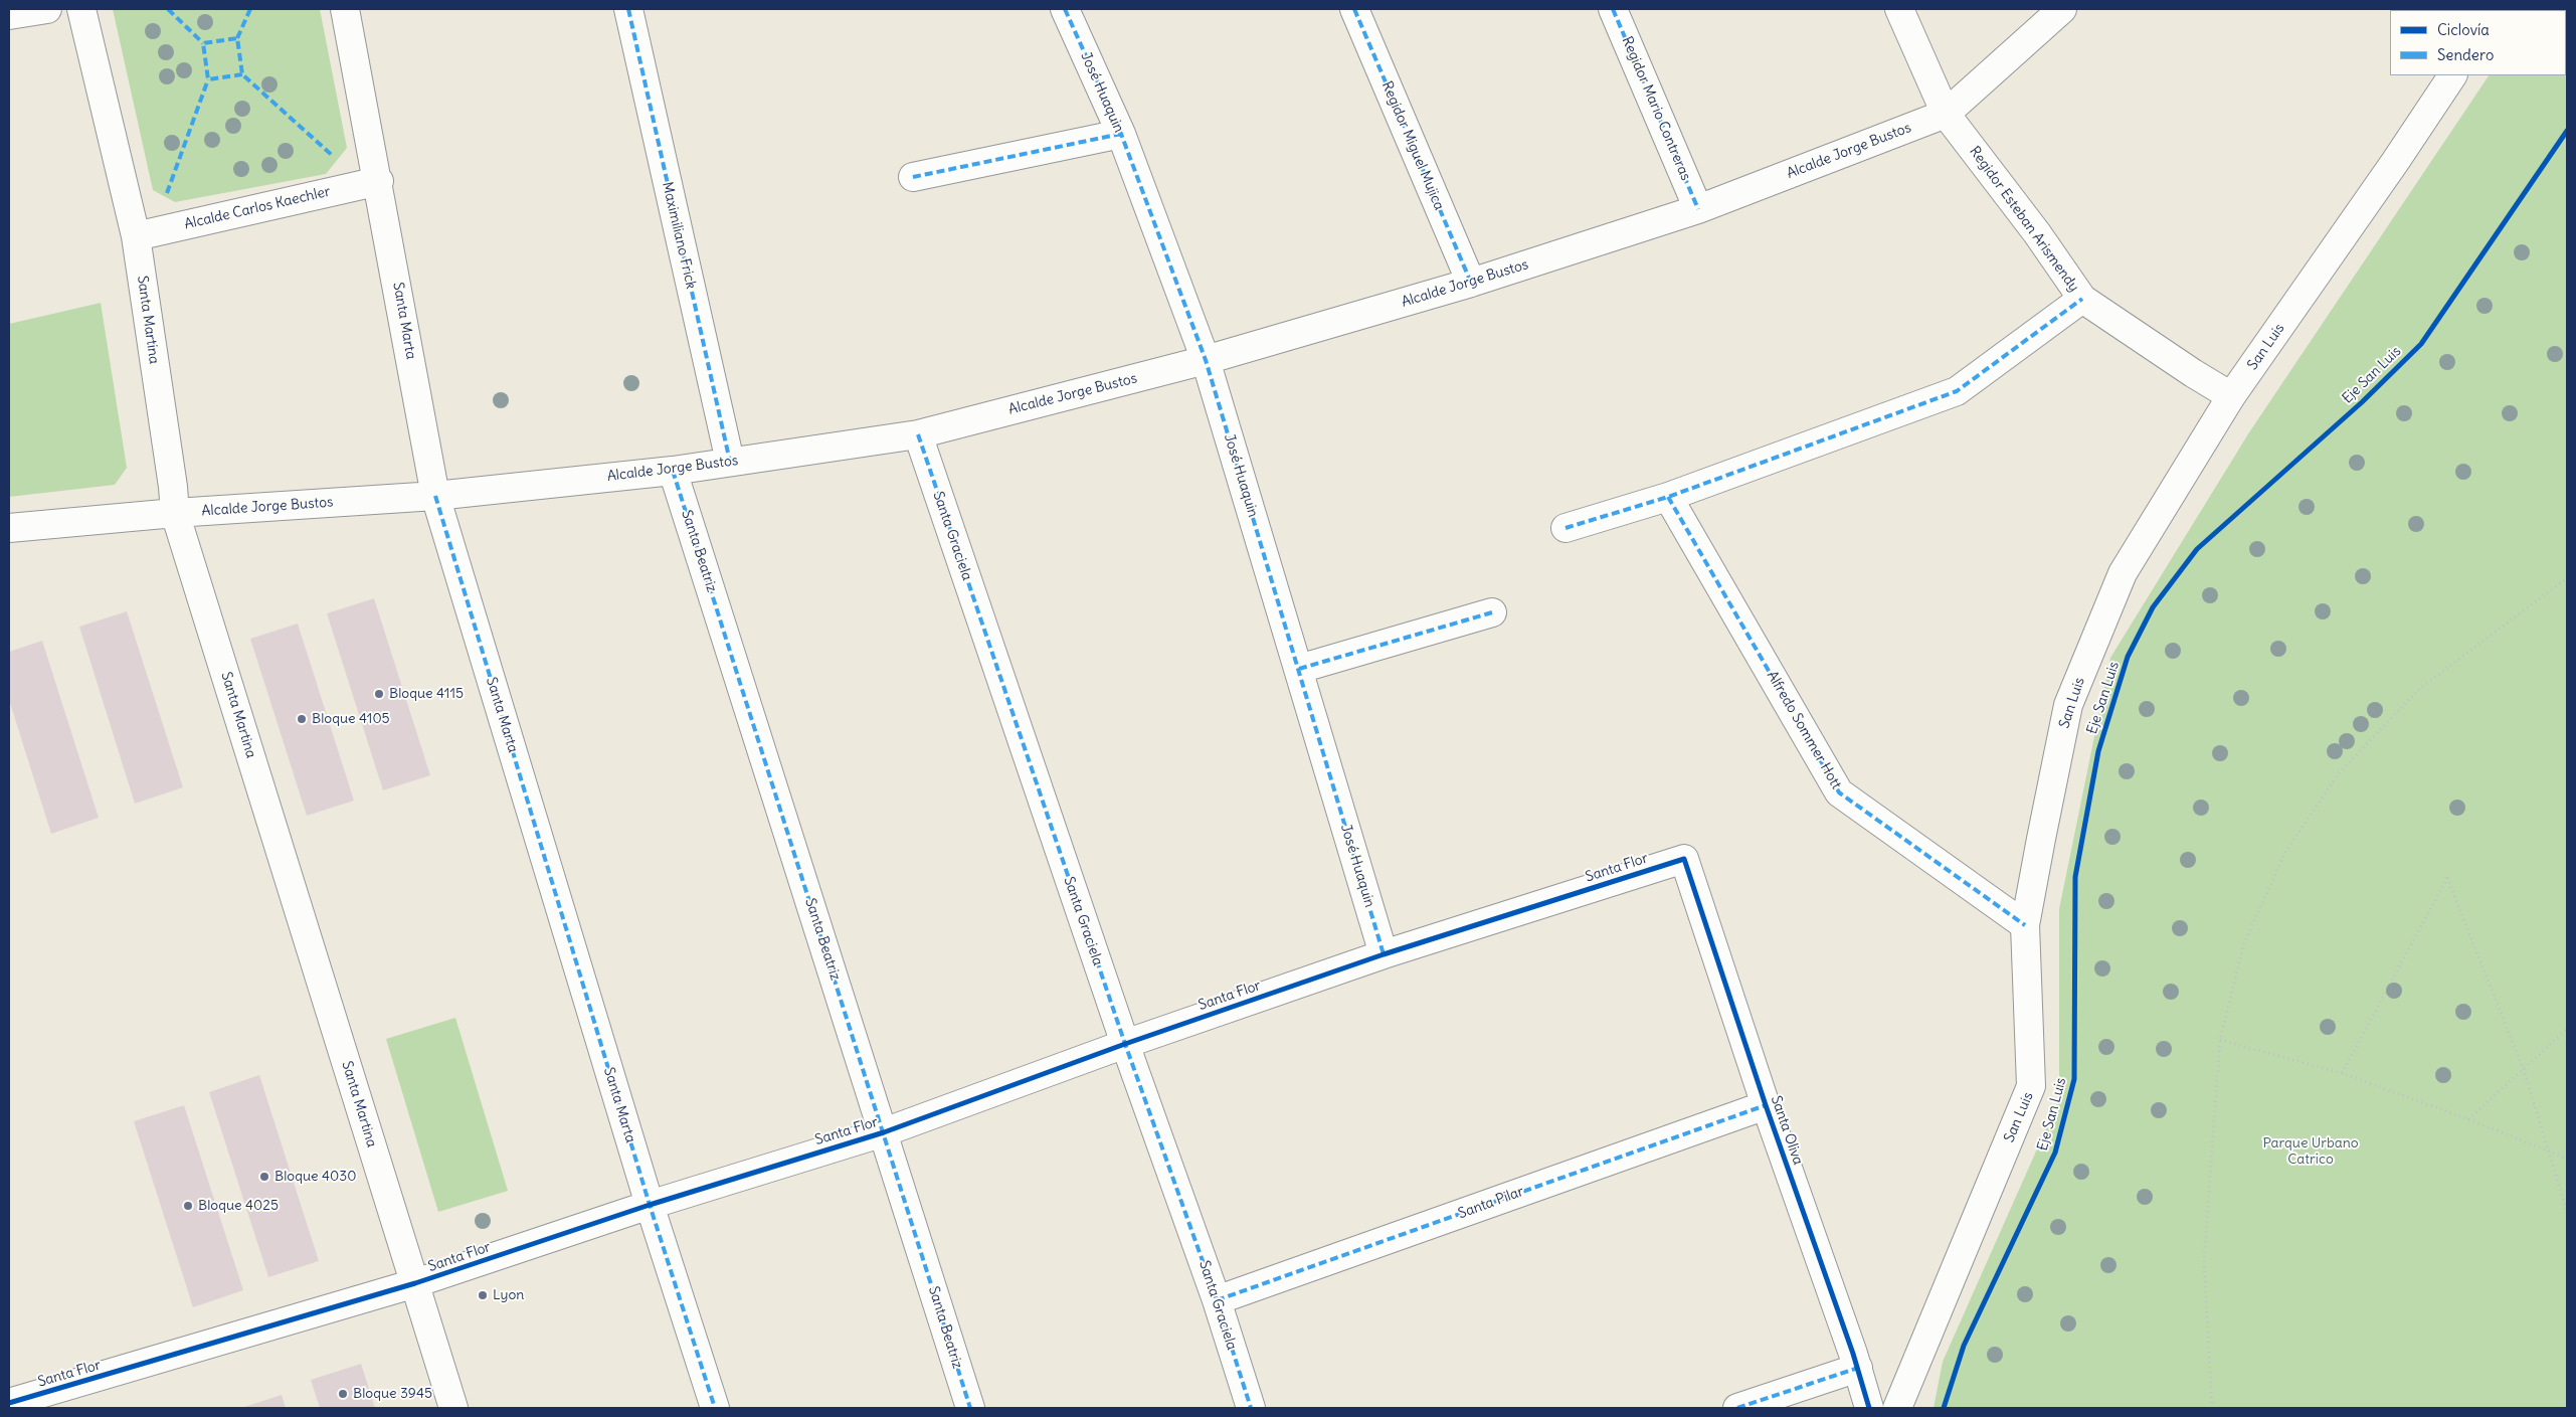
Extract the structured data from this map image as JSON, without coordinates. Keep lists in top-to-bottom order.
{
  "streets": {
    "street": [
      "José Huaquin",
      "Regidor Mario Contreras",
      "Regidor Miguel Mujica",
      "Alcalde Jorge Bustos",
      "Alcalde Carlos Kaechler",
      "Regidor Esteban Arismendy",
      "Maximiliano Frick",
      "Santa Martina",
      "Santa Marta",
      "San Luis",
      "Santa Graciela",
      "Santa Beatriz",
      "Alfredo Sommer Hott",
      "Santa Flor",
      "Santa Oliva",
      "Santa Pilar"
    ],
    "cycle path": ["Eje San Luis"]
  },
  "crossings": [
    ["José Huaquin", "Alcalde Jorge Bustos"],
    ["José Huaquin", "Santa Flor"],
    ["Regidor Mario Contreras", "Alcalde Jorge Bustos"],
    ["Regidor Miguel Mujica", "Alcalde Jorge Bustos"],
    ["Alcalde Jorge Bustos", "Regidor Esteban Arismendy"],
    ["Alcalde Jorge Bustos", "Maximiliano Frick"],
    ["Alcalde Jorge Bustos", "Santa Martina"],
    ["Alcalde Jorge Bustos", "Santa Marta"],
    ["Alcalde Jorge Bustos", "Santa Graciela"],
    ["Alcalde Jorge Bustos", "Santa Beatriz"],
    ["Alcalde Carlos Kaechler", "Santa Martina"],
    ["Alcalde Carlos Kaechler", "Santa Marta"],
    ["Regidor Esteban Arismendy", "San Luis"],
    ["Santa Martina", "Santa Flor"],
    ["Santa Marta", "Santa Flor"],
    ["San Luis", "Alfredo Sommer Hott"],
    ["Santa Graciela", "Santa Flor"],
    ["Santa Graciela", "Santa Pilar"],
    ["Santa Beatriz", "Santa Flor"],
    ["Santa Flor", "Santa Oliva"],
    ["Santa Oliva", "Santa Pilar"]
  ],
  "parks": ["Parque Urbano Catrico"],
  "places": [
    "Bloque 4115",
    "Bloque 4105",
    "Bloque 4030",
    "Bloque 4025",
    "Lyon",
    "Bloque 3945"
  ],
  "legend": ["Ciclovía", "Sendero"]
}
